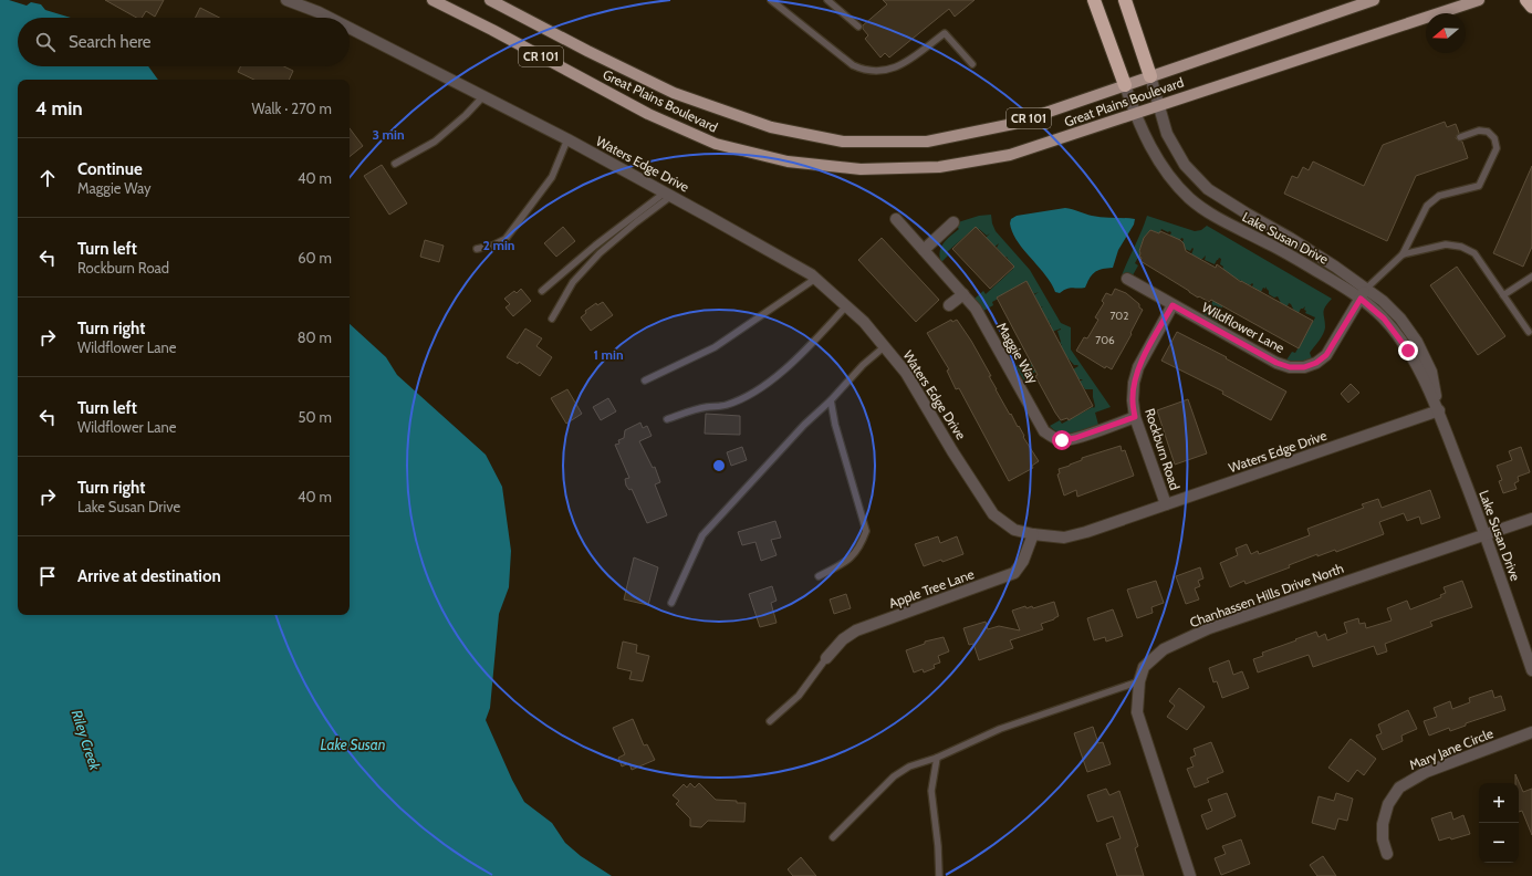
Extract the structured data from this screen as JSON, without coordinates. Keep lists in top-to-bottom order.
{
  "streets": {
    "main road": ["CR 101", "Great Plains Boulevard"],
    "street": [
      "Waters Edge Drive",
      "Lake Susan Drive",
      "Wildflower Lane",
      "Maggie Way",
      "Rockburn Road",
      "Apple Tree Lane",
      "Chanhassen Hills Drive North",
      "Mary Jane Circle"
    ]
  },
  "crossings": [
    ["Great Plains Boulevard", "Lake Susan Drive"],
    ["Waters Edge Drive", "Lake Susan Drive"],
    ["Waters Edge Drive", "Rockburn Road"],
    ["Waters Edge Drive", "Apple Tree Lane"],
    ["Lake Susan Drive", "Wildflower Lane"],
    ["Lake Susan Drive", "Chanhassen Hills Drive North"],
    ["Wildflower Lane", "Rockburn Road"],
    ["Maggie Way", "Rockburn Road"]
  ],
  "water": ["Riley Creek", "Lake Susan"],
  "house_numbers": ["702", "706"],
  "north": "left",
  "page": {
    "search": "Search here",
    "heading": ["4 min", "Walk · 270 m"],
    "list": [
      ["Continue", "Maggie Way", "40 m"],
      ["Turn left", "Rockburn Road", "60 m"],
      ["Turn right", "Wildflower Lane", "80 m"],
      ["Turn left", "Wildflower Lane", "50 m"],
      ["Turn right", "Lake Susan Drive", "40 m"],
      "Arrive at destination"
    ],
    "map_buttons": ["+", "−"]
  },
  "rings": ["3 min", "2 min", "1 min"]
}
